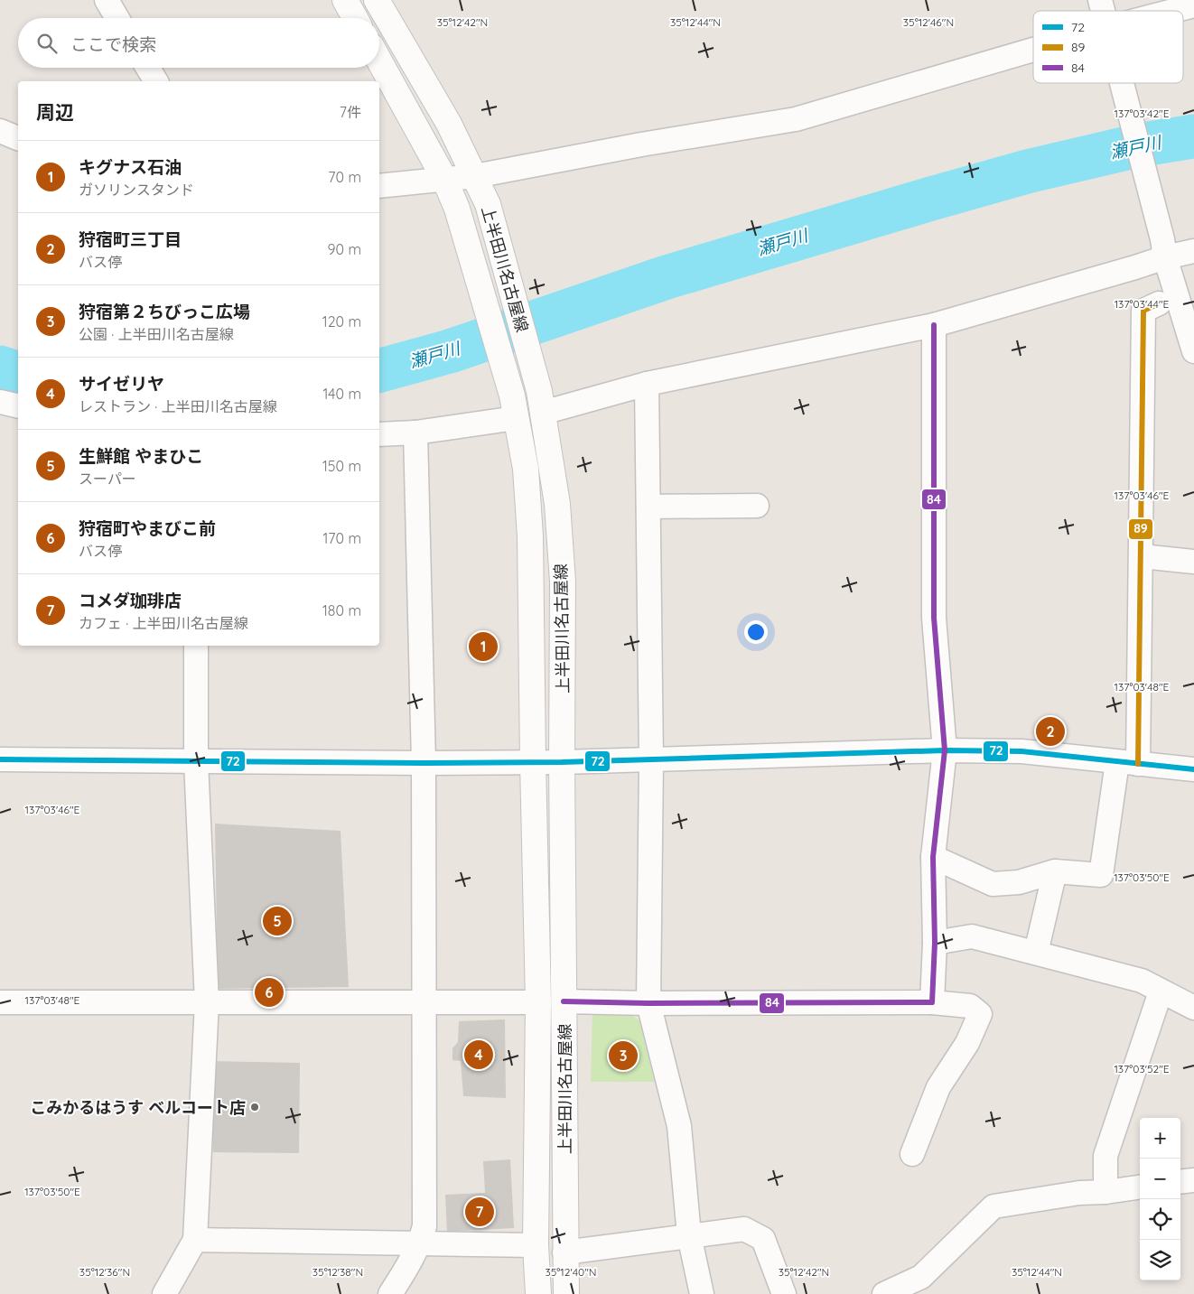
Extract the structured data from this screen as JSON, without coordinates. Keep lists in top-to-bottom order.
{
  "streets": {
    "main road": ["上半田川名古屋線"]
  },
  "water": ["瀬戸川"],
  "places": ["こみかるはうす ベルコート店"],
  "lines": ["transit line 89", "transit line 84", "transit line 72"],
  "legend": ["72", "89", "84"],
  "page": {
    "search": "ここで検索",
    "heading": ["周辺", "7件"],
    "list": [
      {
        "mark": "1",
        "name": "キグナス石油",
        "note": "ガソリンスタンド",
        "value": "70 m"
      },
      {
        "mark": "2",
        "name": "狩宿町三丁目",
        "note": "バス停",
        "value": "90 m"
      },
      {
        "mark": "3",
        "name": "狩宿第２ちびっこ広場",
        "note": "公園 · 上半田川名古屋線",
        "value": "120 m"
      },
      {
        "mark": "4",
        "name": "サイゼリヤ",
        "note": "レストラン · 上半田川名古屋線",
        "value": "140 m"
      },
      {
        "mark": "5",
        "name": "生鮮館 やまひこ",
        "note": "スーパー",
        "value": "150 m"
      },
      {
        "mark": "6",
        "name": "狩宿町やまびこ前",
        "note": "バス停",
        "value": "170 m"
      },
      {
        "mark": "7",
        "name": "コメダ珈琲店",
        "note": "カフェ · 上半田川名古屋線",
        "value": "180 m"
      }
    ],
    "pins": [
      "1",
      "2",
      "5",
      "6",
      "4",
      "3",
      "7"
    ],
    "map_buttons": ["+", "−"]
  },
  "coordinates": [
    "35°12'44\"N",
    "35°12'46\"N",
    "35°12'42\"N",
    "137°03'42\"E",
    "137°03'44\"E",
    "137°03'46\"E",
    "137°03'48\"E",
    "137°03'50\"E",
    "137°03'52\"E",
    "35°12'36\"N",
    "35°12'38\"N",
    "35°12'40\"N"
  ]
}
